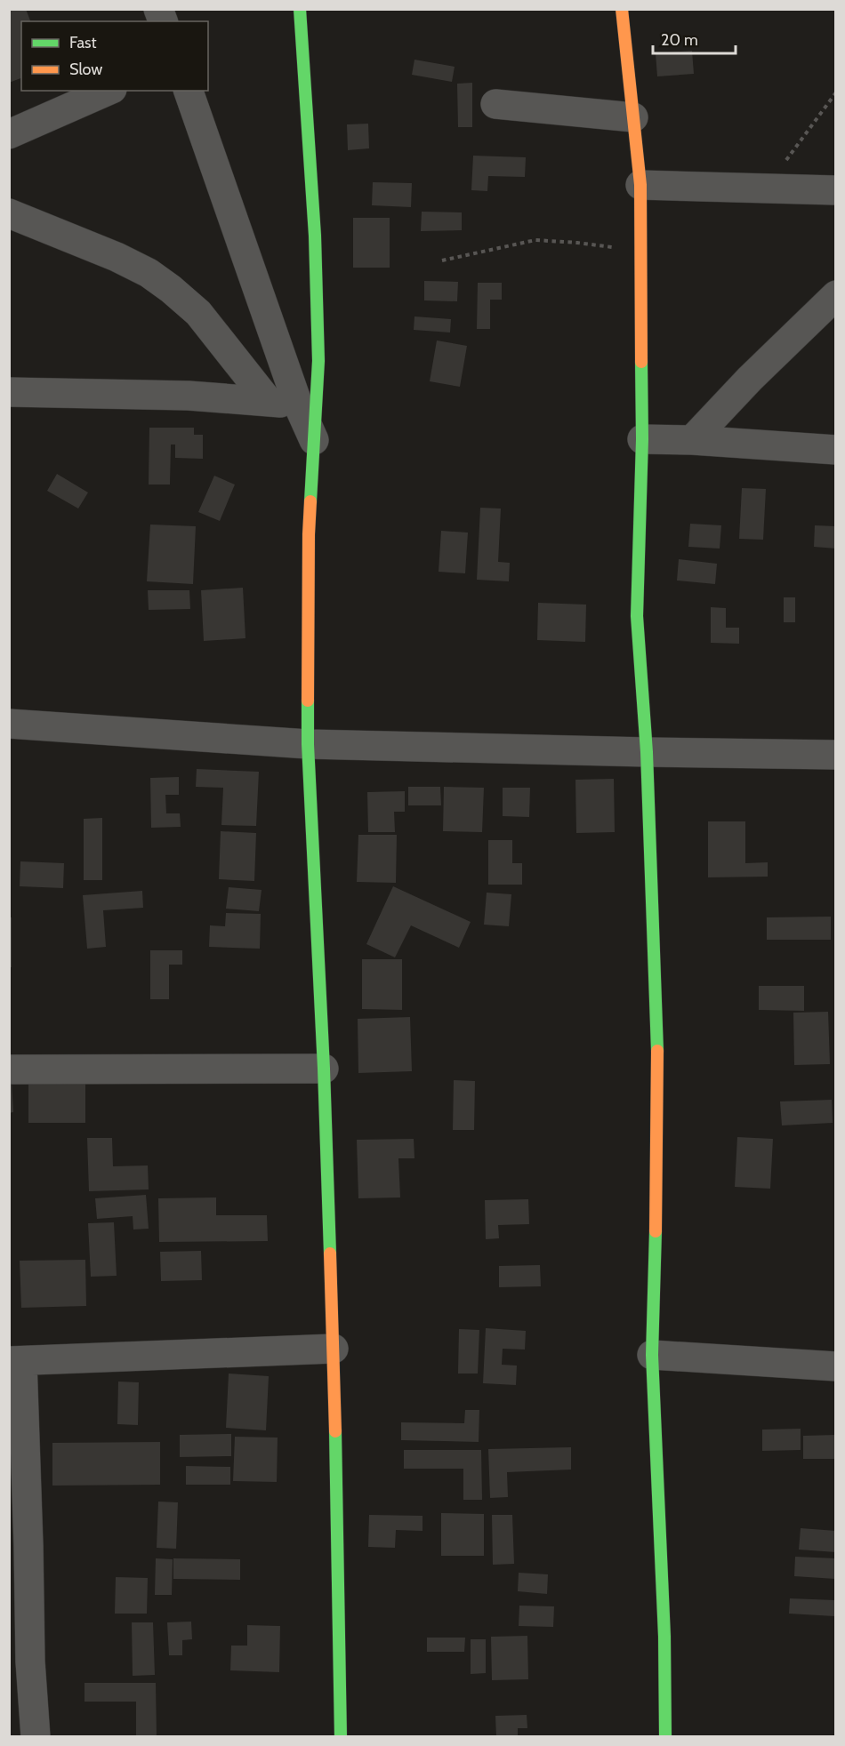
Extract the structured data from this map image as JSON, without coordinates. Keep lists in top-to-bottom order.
{
  "legend": ["Fast", "Slow"],
  "scale_bar": "20 m"
}
